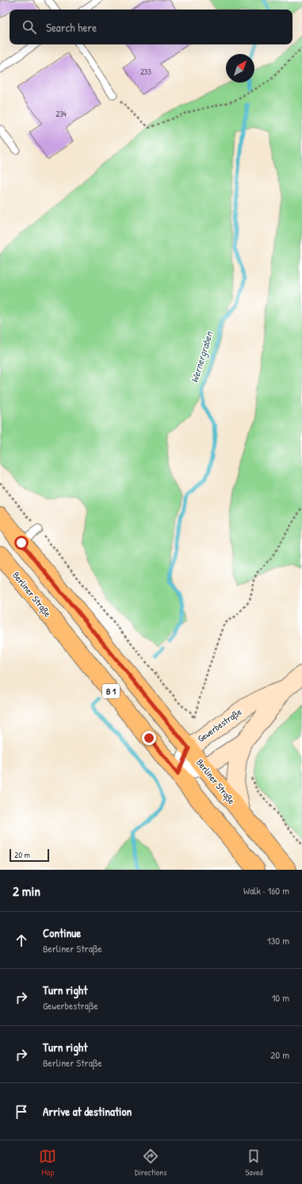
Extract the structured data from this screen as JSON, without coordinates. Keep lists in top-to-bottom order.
{
  "streets": {
    "main road": ["Berliner Straße", "B 1"],
    "street": ["Gewerbestraße"]
  },
  "crossings": [
    ["Berliner Straße", "Gewerbestraße"]
  ],
  "water": ["Wernergraben"],
  "house_numbers": ["233", "234"],
  "scale_bar": "20 m",
  "north": "top right",
  "page": {
    "search": "Search here",
    "scale": "20 m",
    "heading": ["2 min", "Walk · 160 m"],
    "list": [
      ["Continue", "Berliner Straße", "130 m"],
      ["Turn right", "Gewerbestraße", "10 m"],
      ["Turn right", "Berliner Straße", "20 m"],
      "Arrive at destination"
    ],
    "nav": ["Map", "Directions", "Saved"]
  }
}
